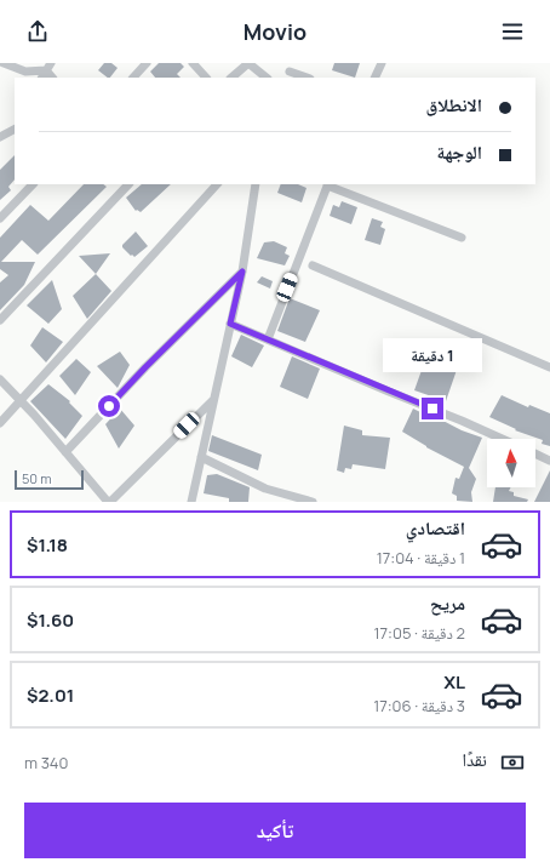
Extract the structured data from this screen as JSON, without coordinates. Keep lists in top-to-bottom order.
{
  "scale_bar": "50 m",
  "north": "top",
  "page": {
    "header": "Movio",
    "banner": ["الانطلاق", "الوجهة"],
    "bubble": "1 دقيقة",
    "scale": "50 m",
    "list": [
      {
        "name": "اقتصادي",
        "note": "1 دقيقة · 17:04",
        "value": "$1.18"
      },
      {
        "name": "مريح",
        "note": "2 دقيقة · 17:05",
        "value": "$1.60"
      },
      {
        "name": "XL",
        "note": "3 دقيقة · 17:06",
        "value": "$2.01"
      }
    ],
    "pay": ["نقدًا", "340 m"],
    "buttons": "تأكيد"
  }
}
